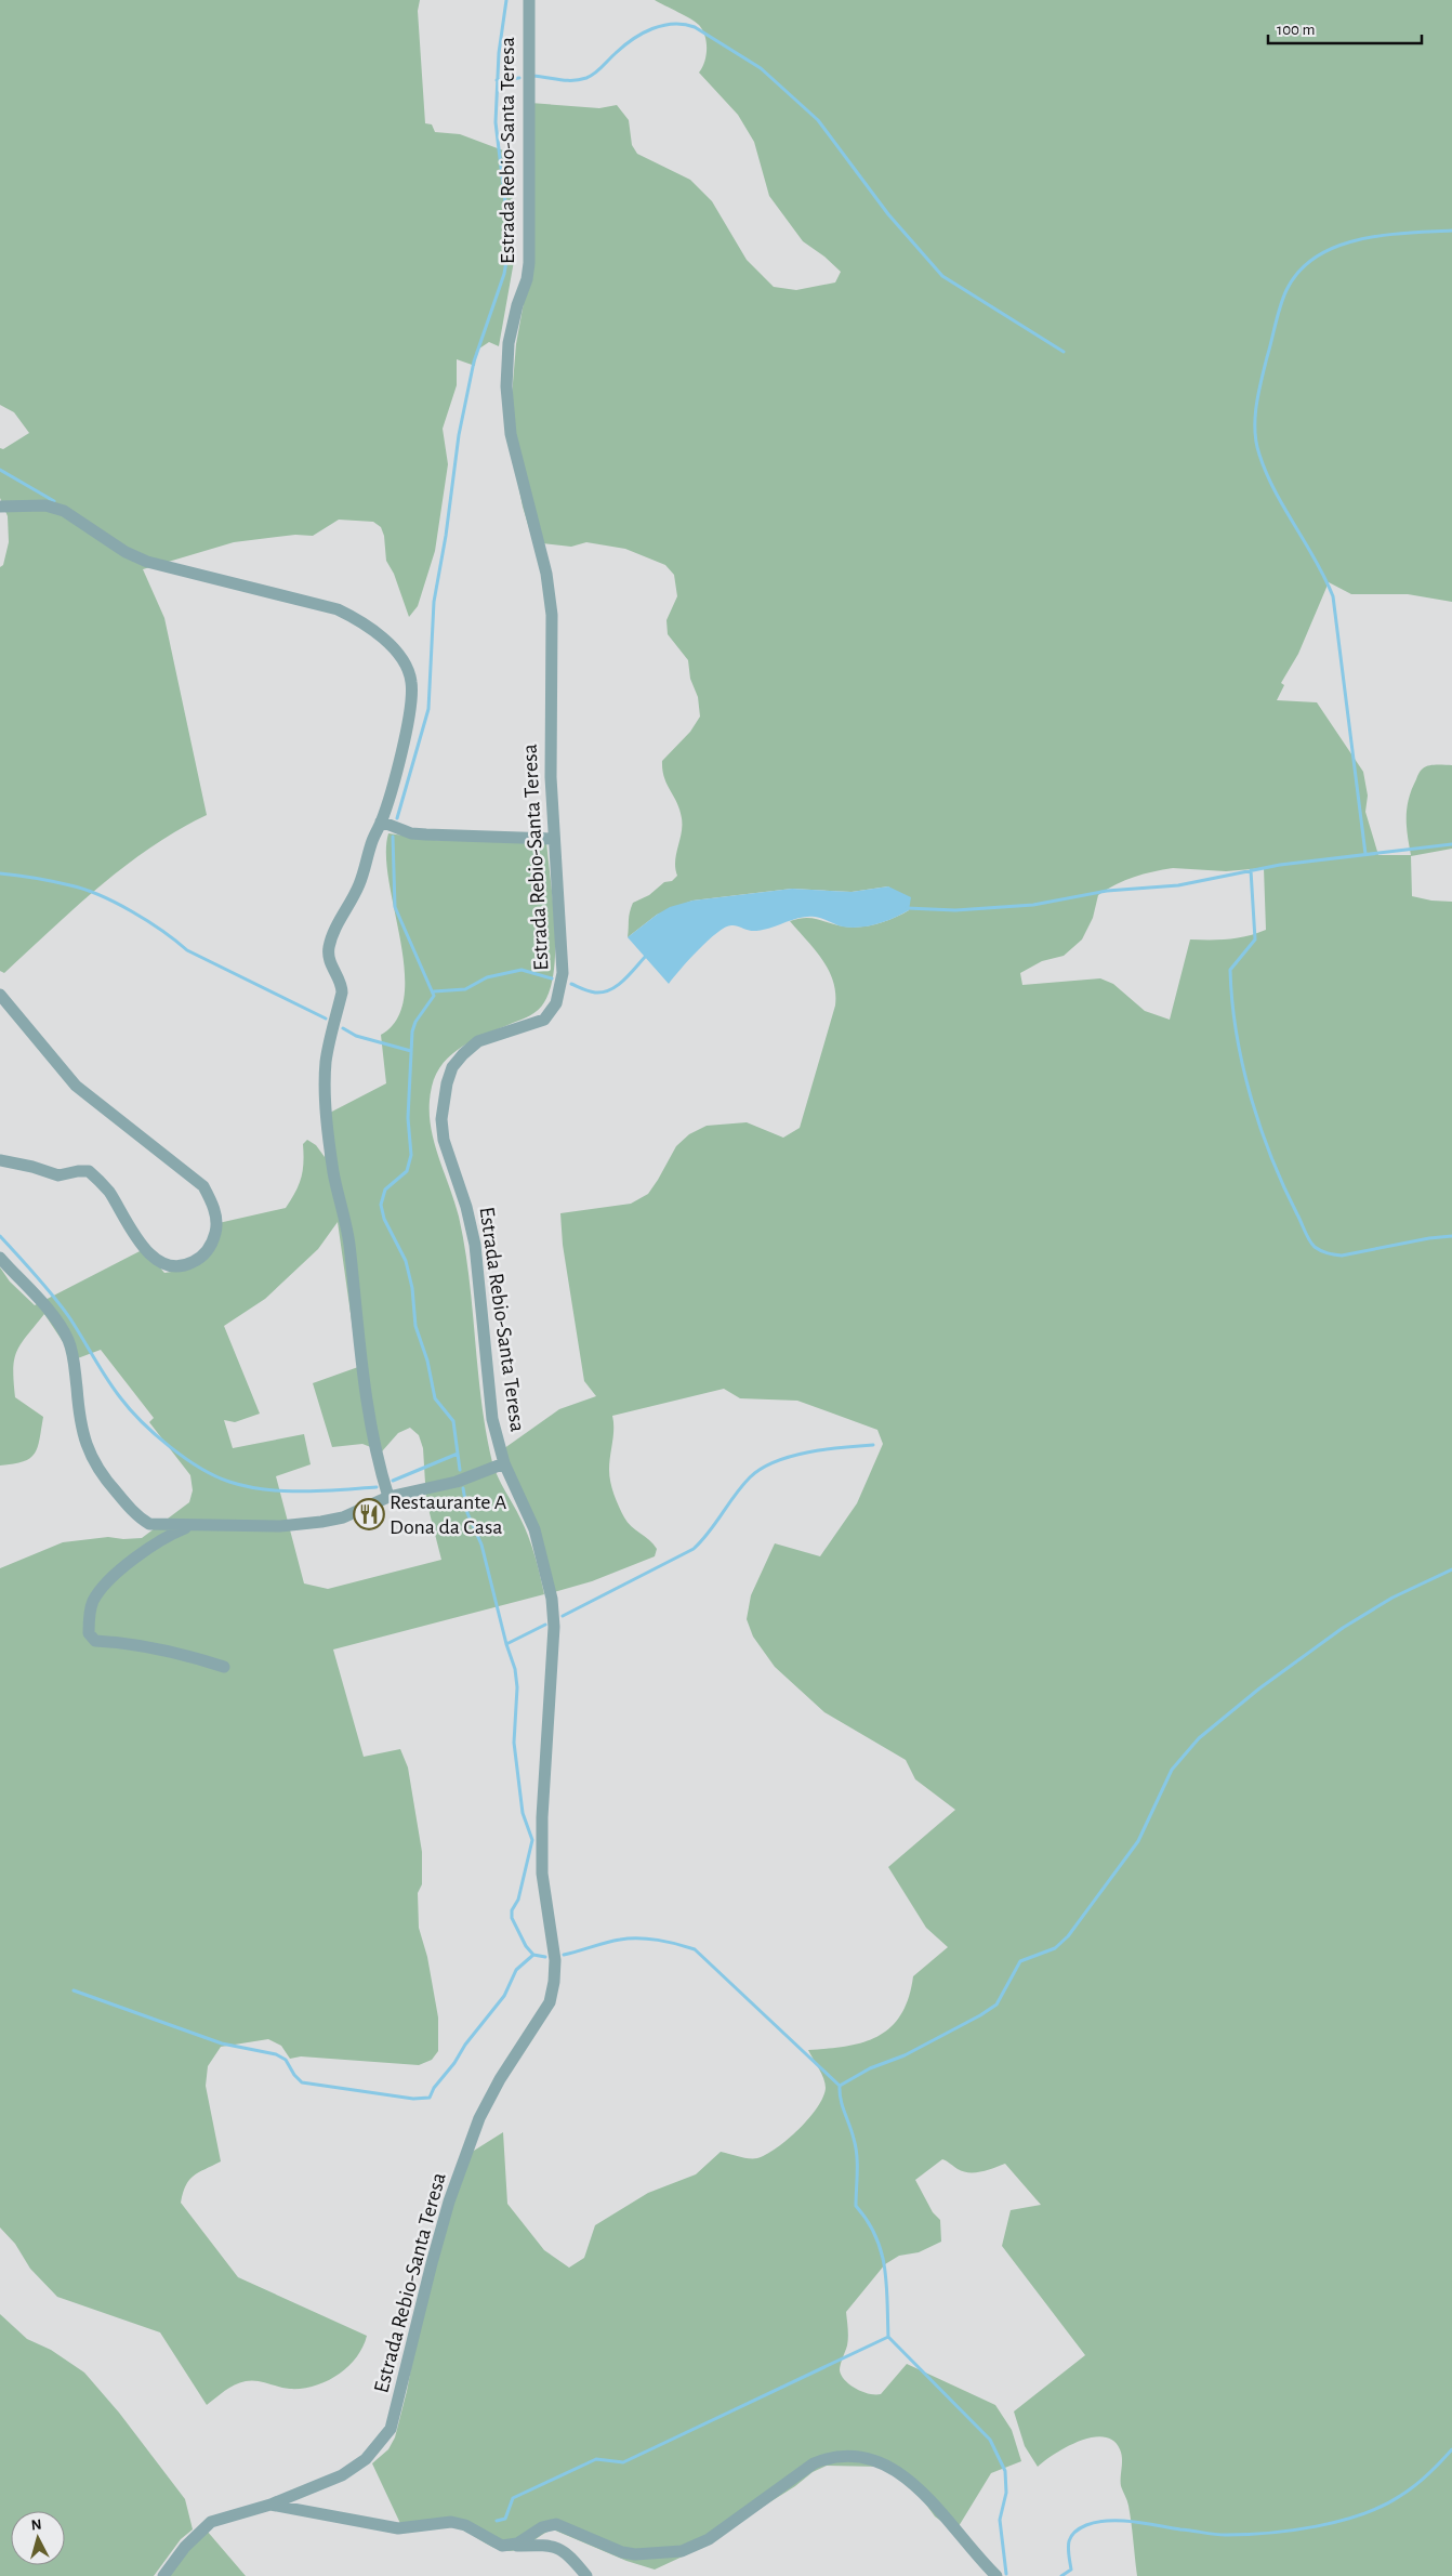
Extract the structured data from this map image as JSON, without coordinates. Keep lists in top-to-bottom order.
{
  "streets": {
    "street": ["Estrada Rebio-Santa Teresa"]
  },
  "places": {
    "restaurant": ["Restaurante A Dona da Casa"]
  },
  "scale_bar": "100 m",
  "north": "top"
}
